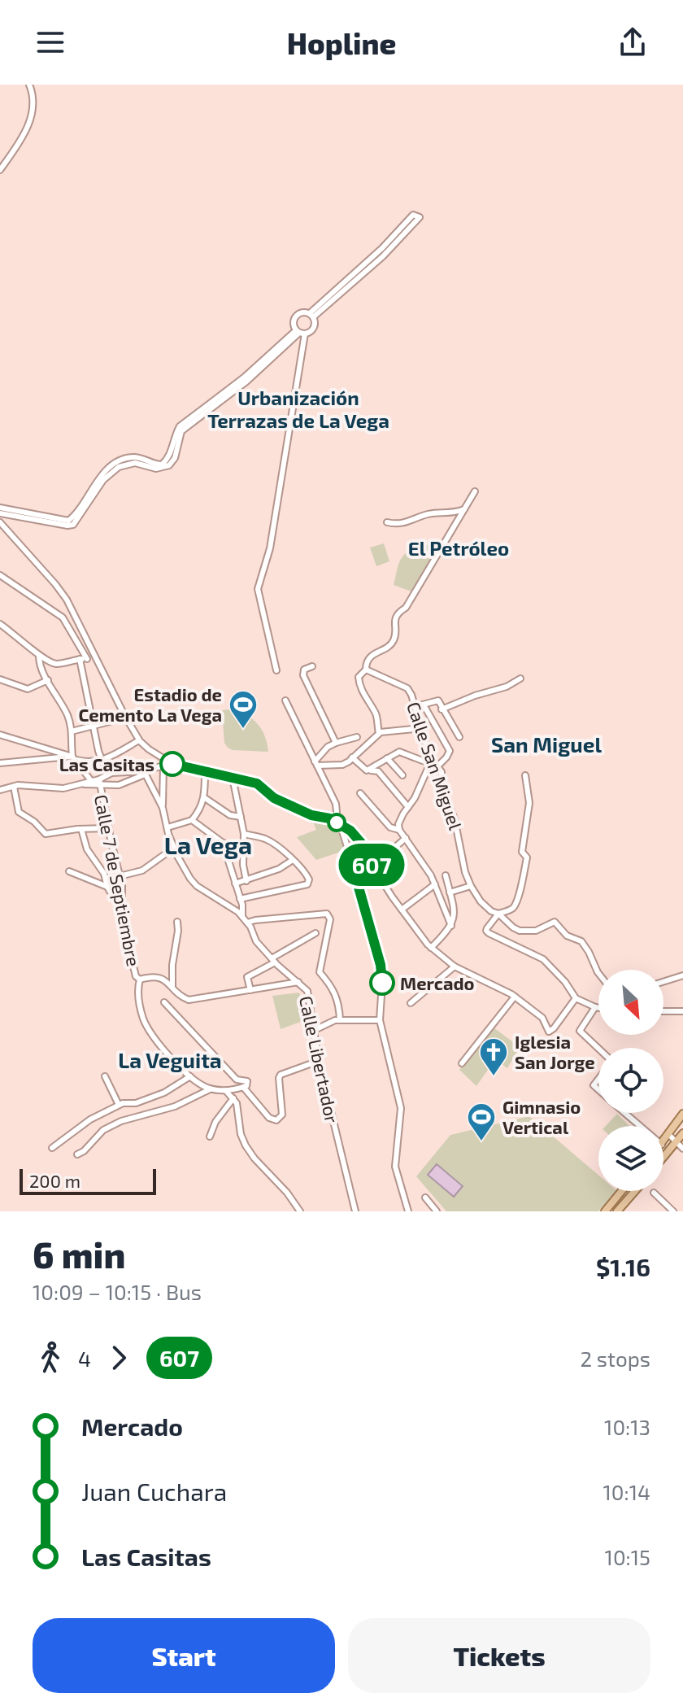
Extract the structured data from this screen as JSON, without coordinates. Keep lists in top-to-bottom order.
{
  "streets": {
    "street": ["Calle San Miguel", "Calle 7 de Septiembre", "Calle Libertador"]
  },
  "districts": [
    "Urbanización Terrazas de La Vega",
    "El Petróleo",
    "San Miguel",
    "La Vega",
    "La Veguita"
  ],
  "places": {
    "sports": ["Estadio de Cemento La Vega", "Gimnasio Vertical"],
    "other": ["Las Casitas", "Mercado"],
    "church": ["Iglesia San Jorge"]
  },
  "lines": ["bus line 607"],
  "scale_bar": "200 m",
  "north": "bottom right",
  "page": {
    "header": "Hopline",
    "on_map": "607",
    "scale": "200 m",
    "heading": ["6 min", "10:09 – 10:15 · Bus", "$1.16"],
    "legs": ["4", "607", "2 stops"],
    "list": [
      {
        "name": "Mercado",
        "value": "10:13"
      },
      {
        "name": "Juan Cuchara",
        "value": "10:14"
      },
      {
        "name": "Las Casitas",
        "value": "10:15"
      }
    ],
    "buttons": ["Start", "Tickets"]
  }
}
